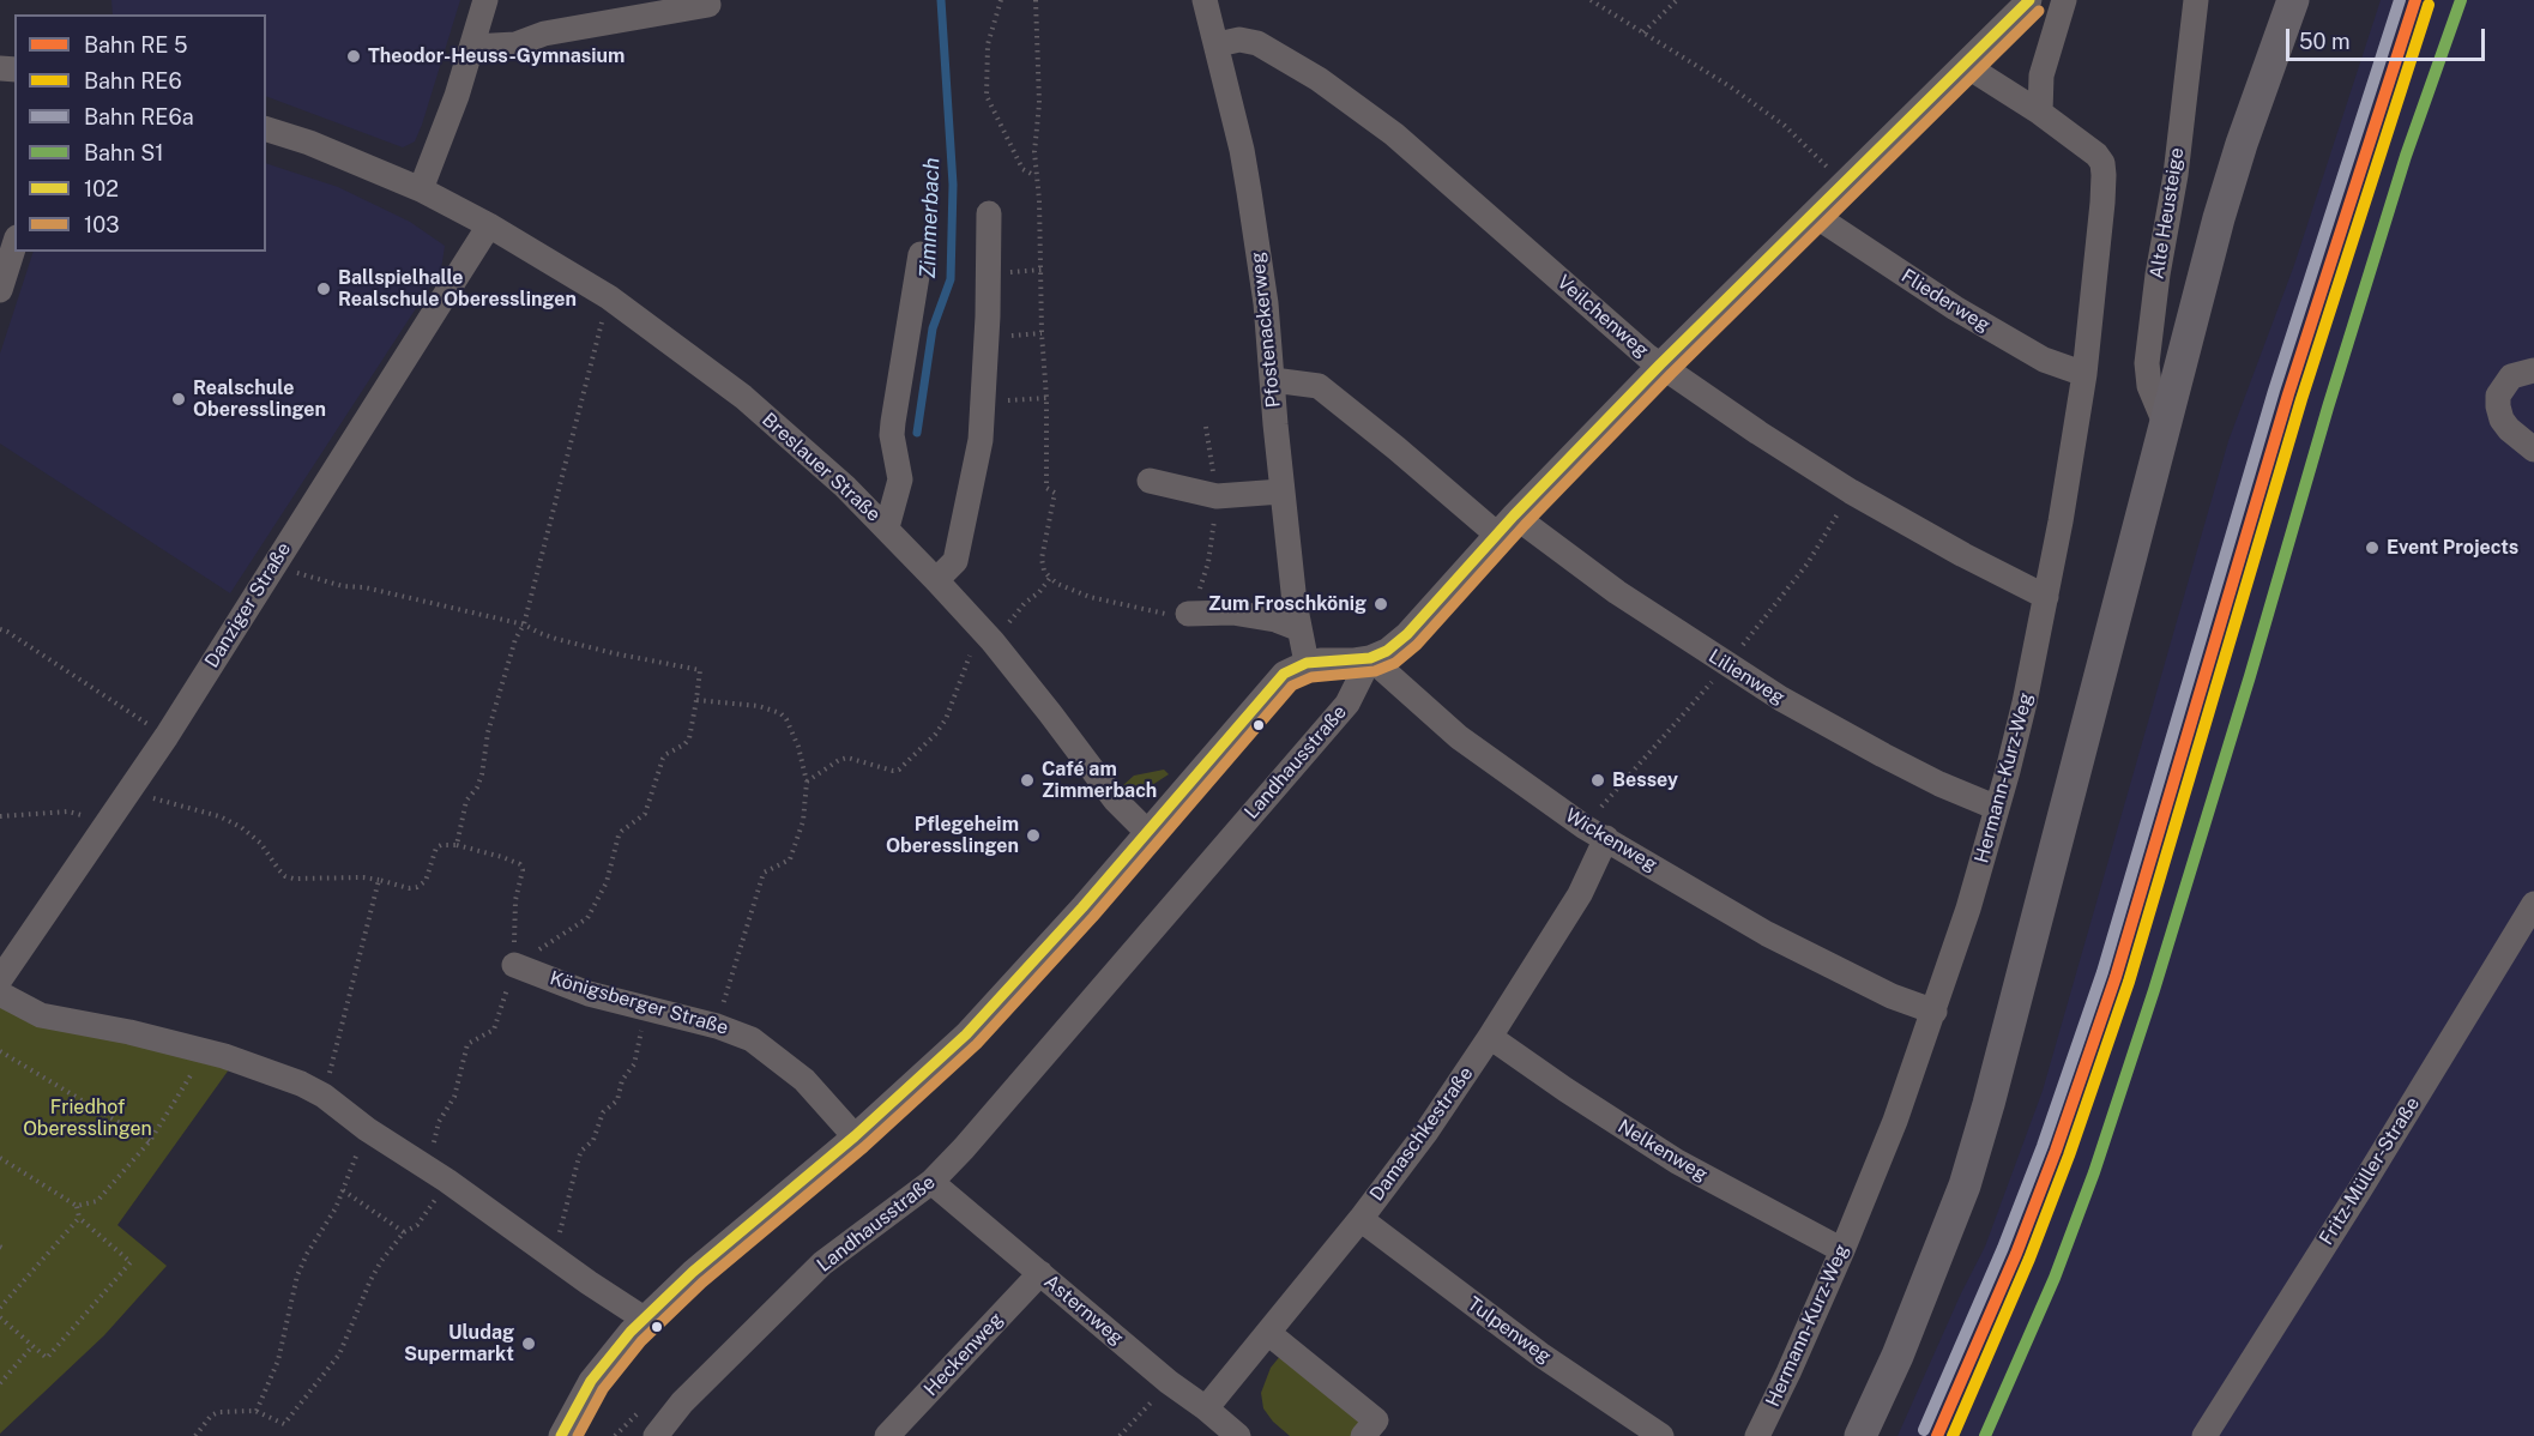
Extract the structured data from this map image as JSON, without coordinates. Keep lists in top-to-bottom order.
{
  "streets": {
    "street": [
      "Alte Heusteige",
      "Fliederweg",
      "Veilchenweg",
      "Pfostenackerweg",
      "Breslauer Straße",
      "Danziger Straße",
      "Lilienweg",
      "Landhausstraße",
      "Hermann-Kurz-Weg",
      "Wickenweg",
      "Königsberger Straße",
      "Damaschkestraße",
      "Nelkenweg",
      "Fritz-Müller-Straße",
      "Asternweg",
      "Tulpenweg",
      "Heckenweg"
    ]
  },
  "crossings": [
    ["Fliederweg", "Hermann-Kurz-Weg"],
    ["Veilchenweg", "Pfostenackerweg"],
    ["Veilchenweg", "Hermann-Kurz-Weg"],
    ["Breslauer Straße", "Danziger Straße"],
    ["Lilienweg", "Hermann-Kurz-Weg"],
    ["Landhausstraße", "Wickenweg"],
    ["Landhausstraße", "Asternweg"],
    ["Hermann-Kurz-Weg", "Wickenweg"],
    ["Hermann-Kurz-Weg", "Nelkenweg"],
    ["Wickenweg", "Damaschkestraße"],
    ["Damaschkestraße", "Nelkenweg"],
    ["Damaschkestraße", "Asternweg"],
    ["Damaschkestraße", "Tulpenweg"],
    ["Asternweg", "Heckenweg"]
  ],
  "water": ["Zimmerbach"],
  "parks": ["Friedhof Oberesslingen"],
  "places": [
    "Theodor-Heuss-Gymnasium",
    "Ballspielhalle Realschule Oberesslingen",
    "Realschule Oberesslingen",
    "Event Projects",
    "Zum Froschkönig",
    "Café am Zimmerbach",
    "Bessey",
    "Pflegeheim Oberesslingen",
    "Uludag Supermarkt"
  ],
  "lines": [
    "rail line RE6a",
    "rail line S1",
    "transit line 102",
    "rail line RE6",
    "transit line 103"
  ],
  "legend": [
    "Bahn RE 5",
    "Bahn RE6",
    "Bahn RE6a",
    "Bahn S1",
    "102",
    "103"
  ],
  "scale_bar": "50 m"
}
